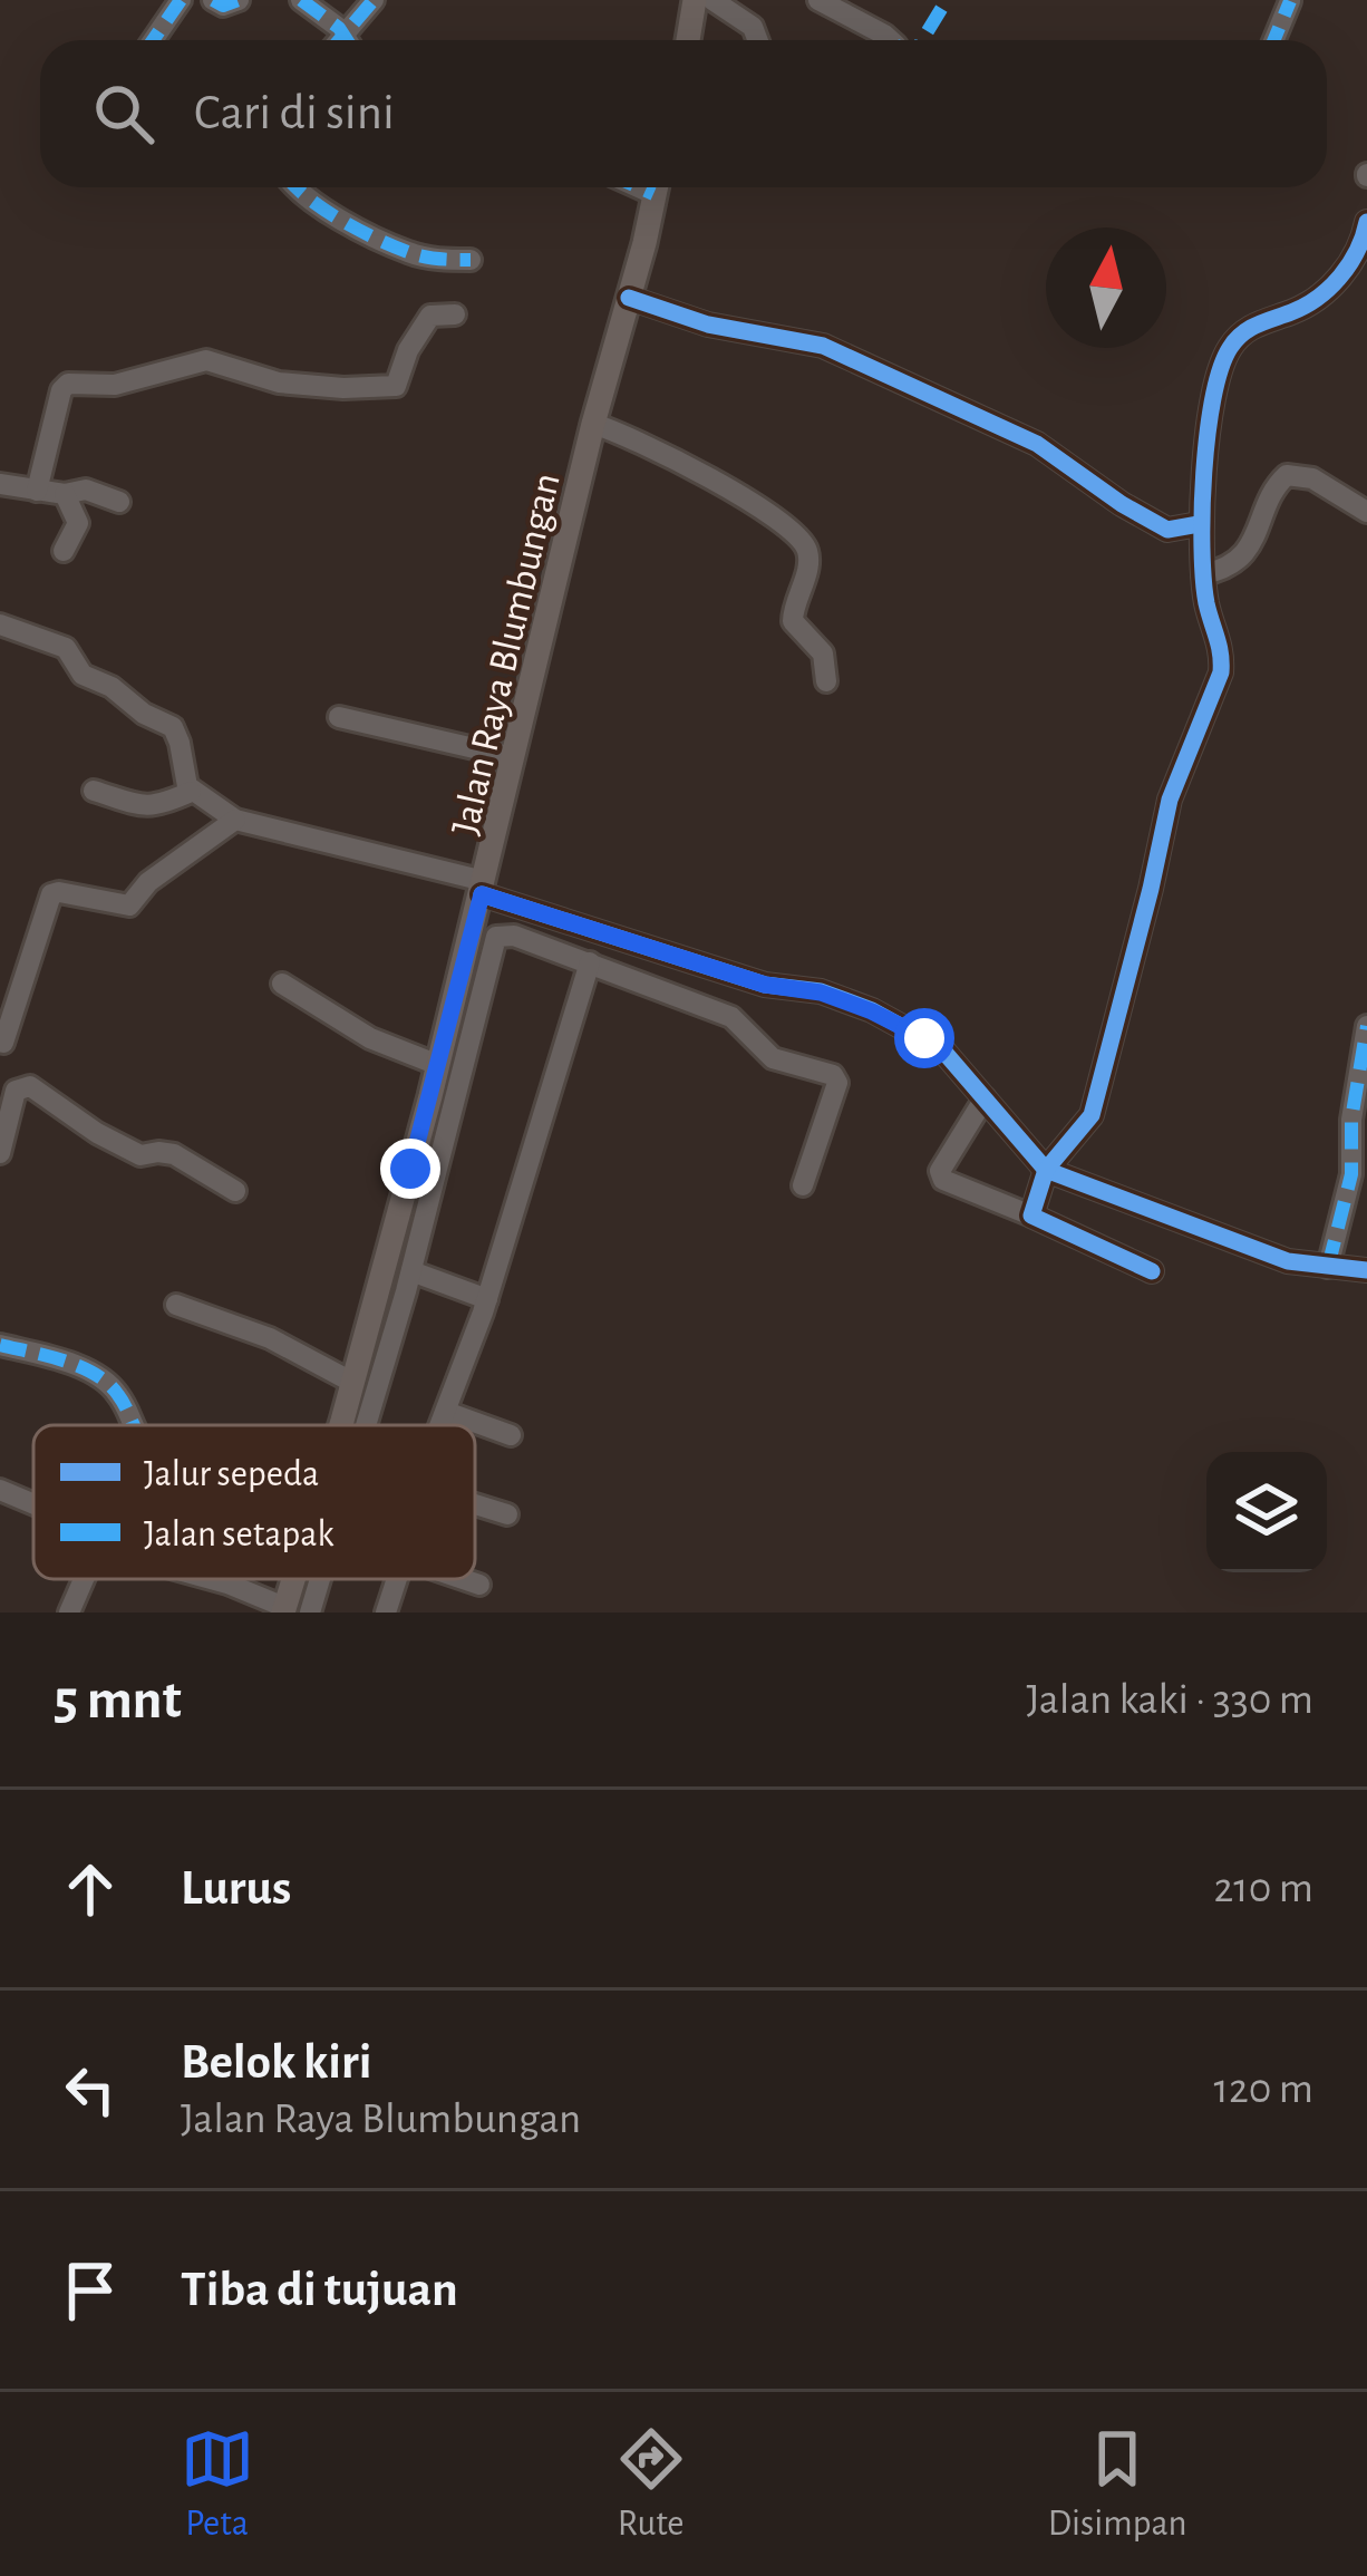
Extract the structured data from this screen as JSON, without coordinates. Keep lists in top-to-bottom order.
{
  "streets": {
    "main road": ["Jalan Raya Blumbungan"]
  },
  "legend": ["Jalur sepeda", "Jalan setapak"],
  "north": "top",
  "page": {
    "search": "Cari di sini",
    "heading": ["5 mnt", "Jalan kaki · 330 m"],
    "list": [
      ["Lurus", "210 m"],
      ["Belok kiri", "Jalan Raya Blumbungan", "120 m"],
      "Tiba di tujuan"
    ],
    "nav": ["Peta", "Rute", "Disimpan"]
  }
}
